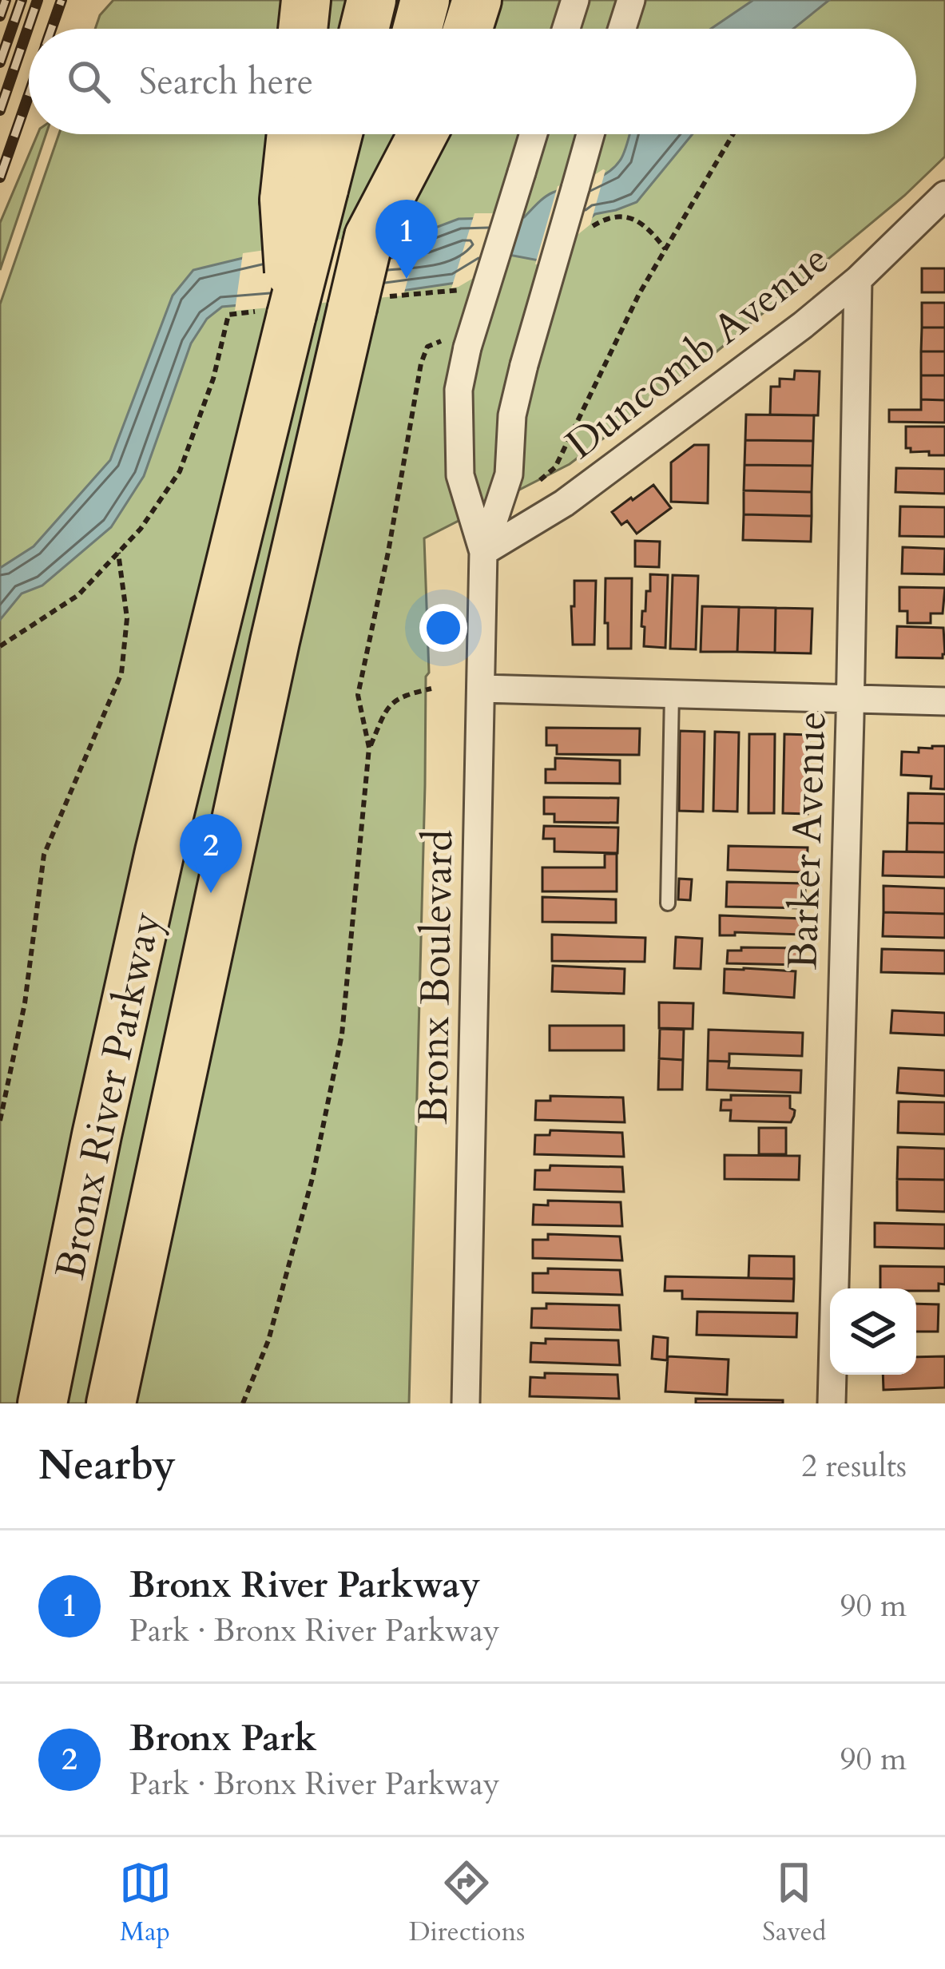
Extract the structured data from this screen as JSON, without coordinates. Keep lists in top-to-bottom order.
{
  "streets": {
    "highway": ["Bronx River Parkway"],
    "street": ["Duncomb Avenue", "Barker Avenue", "Bronx Boulevard"]
  },
  "crossings": [
    ["Duncomb Avenue", "Barker Avenue"],
    ["Duncomb Avenue", "Bronx Boulevard"]
  ],
  "page": {
    "search": "Search here",
    "pins": ["1", "2"],
    "heading": ["Nearby", "2 results"],
    "list": [
      {
        "mark": "1",
        "name": "Bronx River Parkway",
        "note": "Park · Bronx River Parkway",
        "value": "90 m"
      },
      {
        "mark": "2",
        "name": "Bronx Park",
        "note": "Park · Bronx River Parkway",
        "value": "90 m"
      }
    ],
    "nav": ["Map", "Directions", "Saved"]
  }
}
